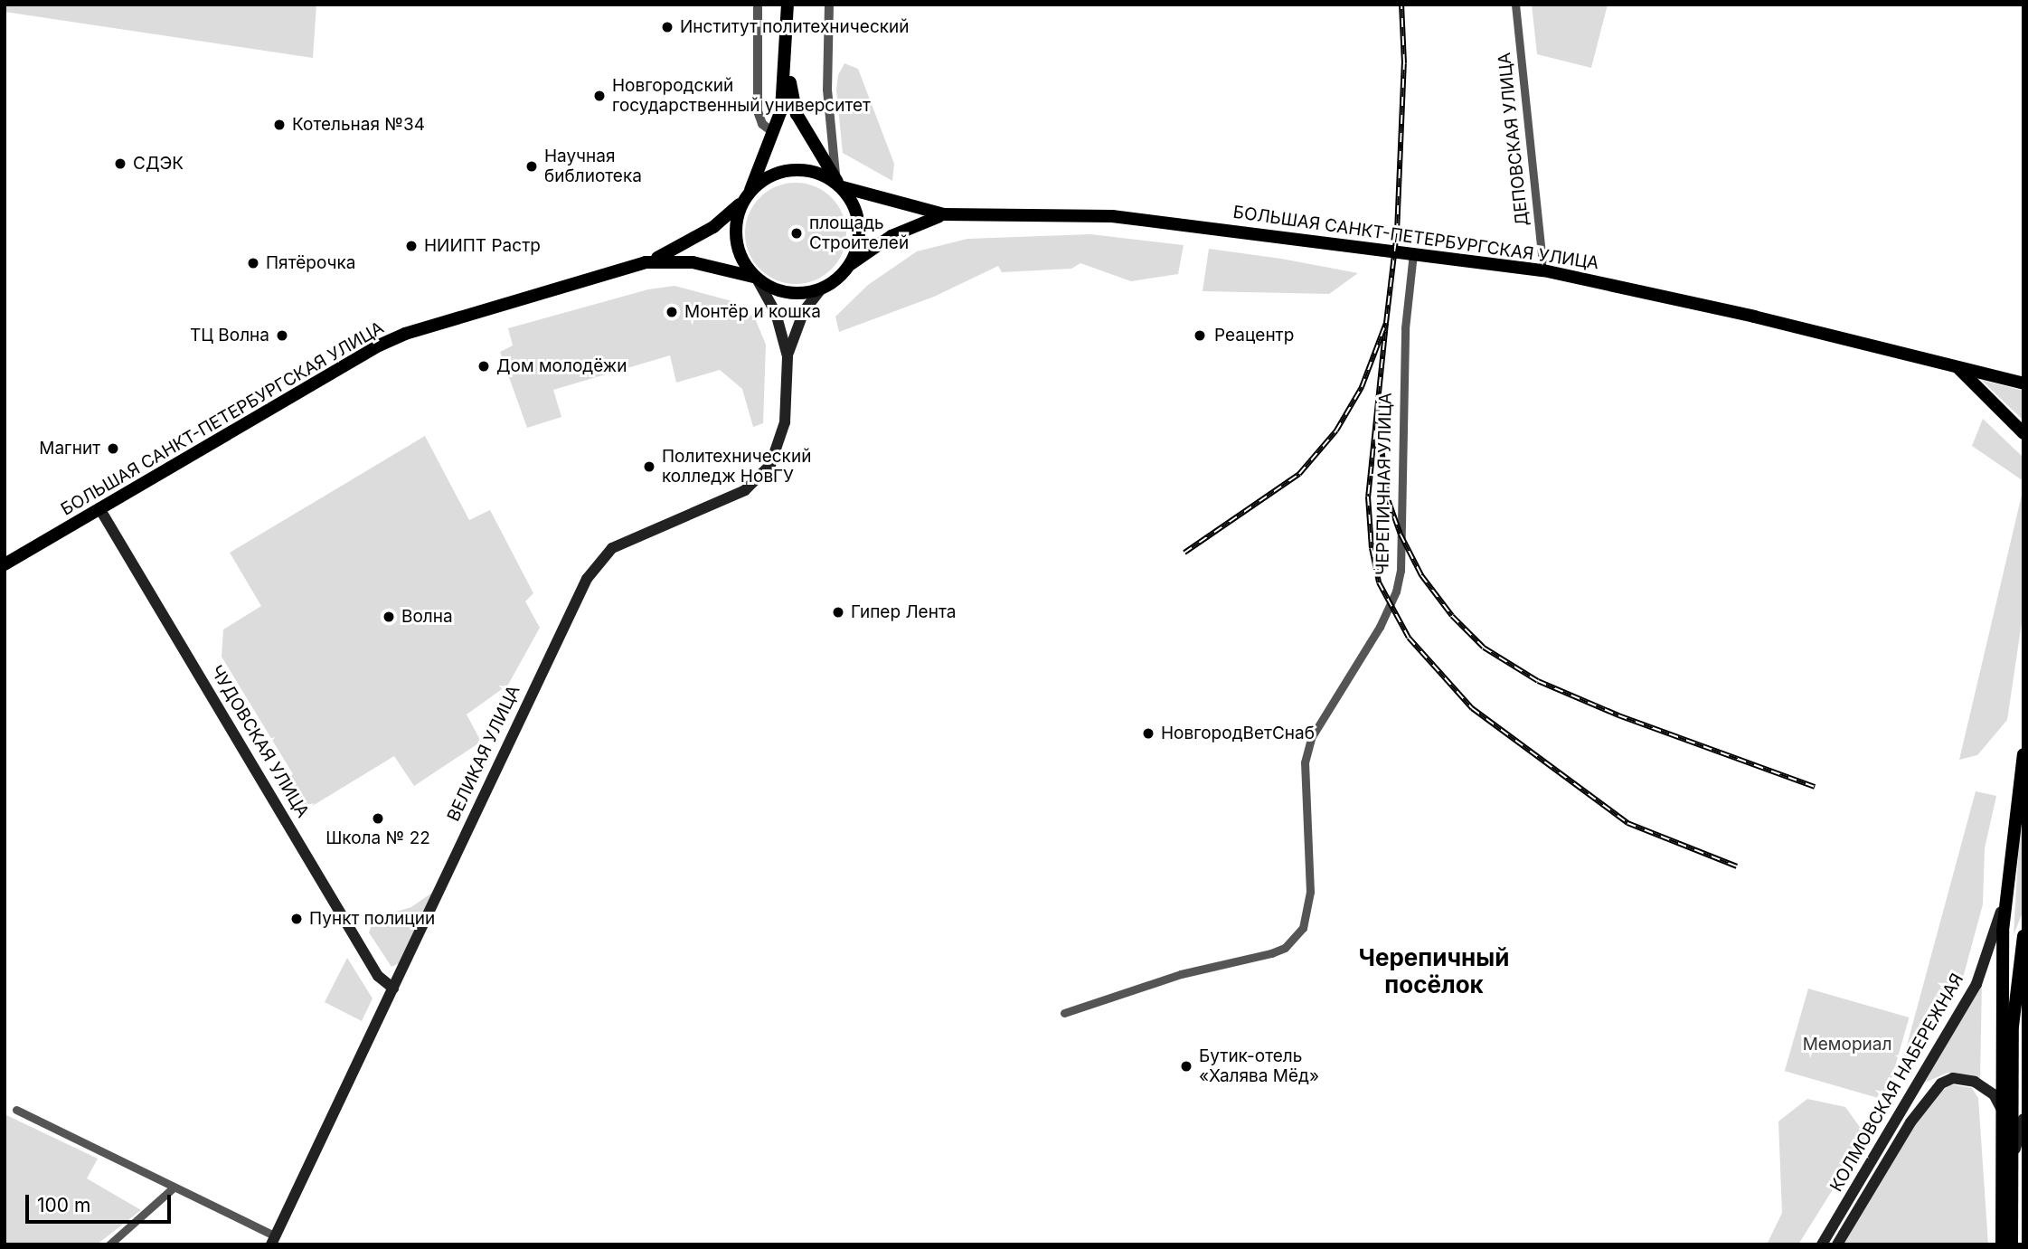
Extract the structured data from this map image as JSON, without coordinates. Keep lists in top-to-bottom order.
{
  "streets": {
    "main road": [
      "БОЛЬШАЯ САНКТ-ПЕТЕРБУРГСКАЯ УЛИЦА",
      "ЧУДОВСКАЯ УЛИЦА",
      "ВЕЛИКАЯ УЛИЦА",
      "КОЛМОВСКАЯ НАБЕРЕЖНАЯ"
    ],
    "street": ["ДЕПОВСКАЯ УЛИЦА", "ЧЕРЕПИЧНАЯ УЛИЦА"]
  },
  "crossings": [
    ["ДЕПОВСКАЯ УЛИЦА", "БОЛЬШАЯ САНКТ-ПЕТЕРБУРГСКАЯ УЛИЦА"],
    ["БОЛЬШАЯ САНКТ-ПЕТЕРБУРГСКАЯ УЛИЦА", "ЧЕРЕПИЧНАЯ УЛИЦА"],
    ["БОЛЬШАЯ САНКТ-ПЕТЕРБУРГСКАЯ УЛИЦА", "ЧУДОВСКАЯ УЛИЦА"],
    ["ЧУДОВСКАЯ УЛИЦА", "ВЕЛИКАЯ УЛИЦА"]
  ],
  "districts": ["Черепичный посёлок"],
  "parks": ["Мемориал"],
  "places": [
    "Институт политехнический",
    "Новгородский государственный университет",
    "Котельная №34",
    "СДЭК",
    "Научная библиотека",
    "площадь Строителей",
    "НИИПТ Растр",
    "Пятёрочка",
    "Монтёр и кошка",
    "ТЦ Волна",
    "Реацентр",
    "Дом молодёжи",
    "Магнит",
    "Политехнический колледж НовГУ",
    "Гипер Лента",
    "Волна",
    "НовгородВетСнаб",
    "Школа № 22",
    "Пункт полиции",
    "Бутик-отель «Халява Мёд»"
  ],
  "scale_bar": "100 m"
}
